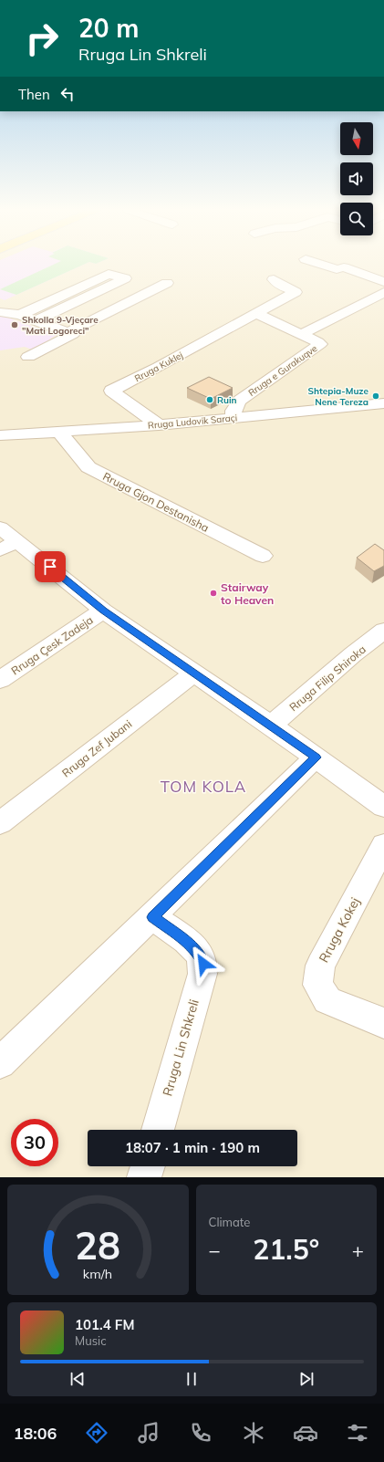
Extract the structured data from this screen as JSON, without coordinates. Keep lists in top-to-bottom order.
{
  "streets": {
    "street": [
      "Rruga Kuklej",
      "Rruga e Gurakuqve",
      "Rruga Ludovik Saraçi",
      "Rruga Gjon Destanisha",
      "Rruga Çesk Zadeja",
      "Rruga Filip Shiroka",
      "Rruga Zef Jubani",
      "Rruga Kokej",
      "Rruga Lin Shkreli"
    ]
  },
  "crossings": [
    ["Rruga Kuklej", "Rruga Ludovik Saraçi"],
    ["Rruga e Gurakuqve", "Rruga Ludovik Saraçi"],
    ["Rruga Ludovik Saraçi", "Rruga Gjon Destanisha"]
  ],
  "districts": ["TOM KOLA"],
  "places": [
    "Shkolla 9-Vjeçare \"Mati Logoreci\"",
    "Shtepia-Muze Nene Tereza",
    "Ruin",
    "Stairway to Heaven"
  ],
  "north": "bottom",
  "page": {
    "turn": ["20 m", "Rruga Lin Shkreli"],
    "then": "Then",
    "limit": "30",
    "trip": "18:07 · 1 min · 190 m",
    "tile": "Climate",
    "heat": ["−", "21.5°", "+"],
    "song": ["101.4 FM", "Music"],
    "tabs": "18:06",
    "gauge": ["28", "km/h"]
  }
}
